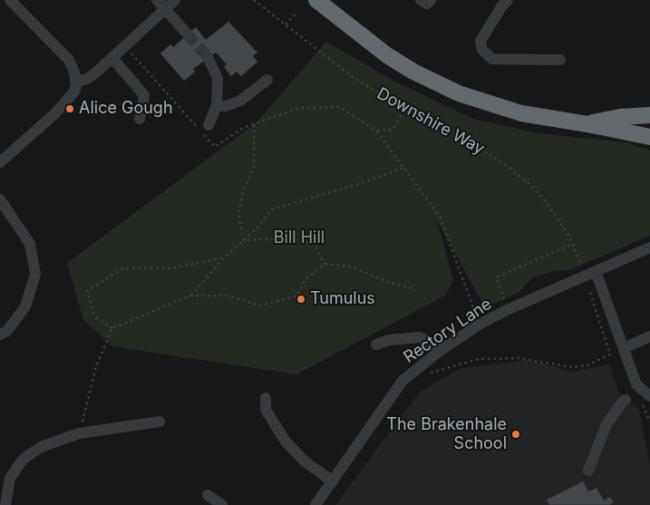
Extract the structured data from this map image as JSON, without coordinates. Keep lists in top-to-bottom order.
{
  "streets": {
    "street": ["Rectory Lane"],
    "path": ["Downshire Way"]
  },
  "parks": ["Bill Hill"],
  "places": ["Alice Gough", "Tumulus", "The Brakenhale School"]
}
